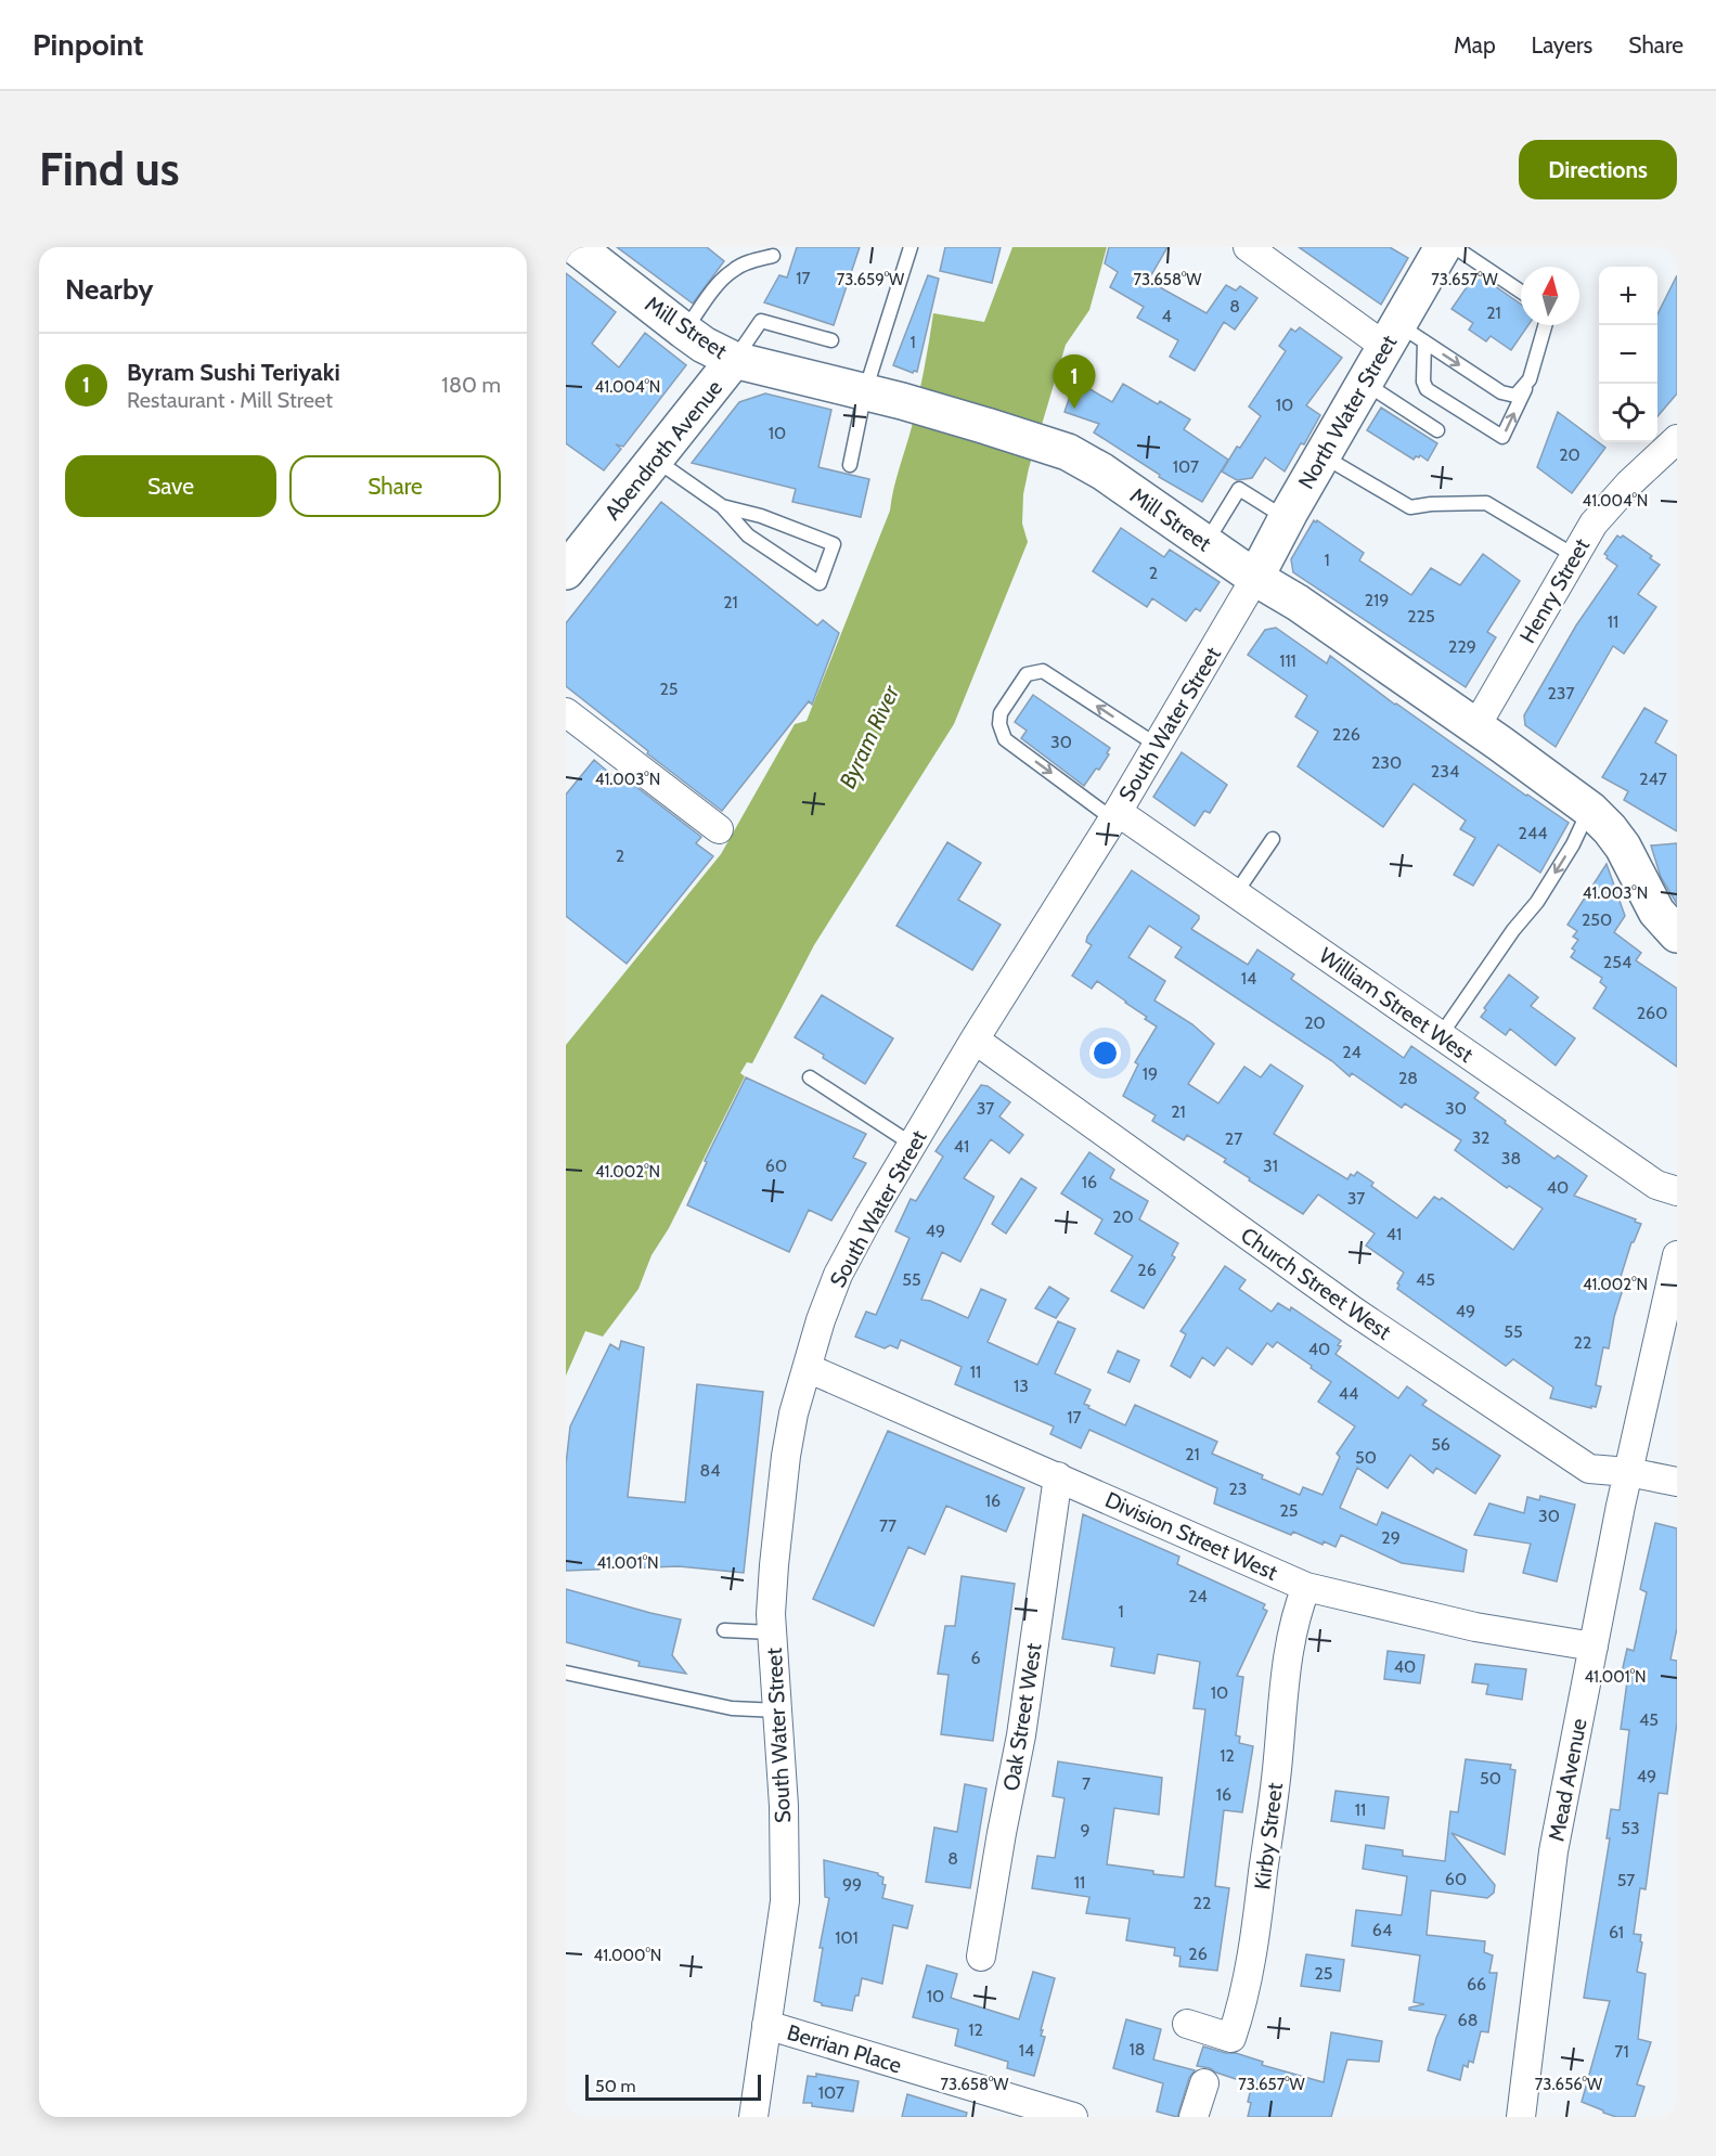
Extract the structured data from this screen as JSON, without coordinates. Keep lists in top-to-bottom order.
{
  "streets": {
    "street": [
      "Mill Street",
      "North Water Street",
      "Abendroth Avenue",
      "Henry Street",
      "South Water Street",
      "William Street West",
      "Church Street West",
      "Division Street West",
      "Oak Street West",
      "Mead Avenue",
      "Kirby Street",
      "Berrian Place"
    ]
  },
  "crossings": [
    ["Mill Street", "North Water Street"],
    ["Mill Street", "Abendroth Avenue"],
    ["Mill Street", "Henry Street"],
    ["Mill Street", "South Water Street"],
    ["North Water Street", "South Water Street"],
    ["South Water Street", "William Street West"],
    ["South Water Street", "Church Street West"],
    ["South Water Street", "Division Street West"],
    ["South Water Street", "Berrian Place"],
    ["Church Street West", "Mead Avenue"],
    ["Division Street West", "Oak Street West"],
    ["Division Street West", "Mead Avenue"],
    ["Division Street West", "Kirby Street"]
  ],
  "water": ["Byram River"],
  "house_numbers": [
    "17",
    "8",
    "21",
    "4",
    "1",
    "10",
    "10",
    "20",
    "107",
    "1",
    "2",
    "219",
    "21",
    "225",
    "11",
    "229",
    "111",
    "25",
    "237",
    "226",
    "30",
    "230",
    "234",
    "247",
    "244",
    "2",
    "250",
    "254",
    "14",
    "260",
    "20",
    "24",
    "19",
    "28",
    "37",
    "30",
    "21",
    "32",
    "27",
    "41",
    "38",
    "60",
    "31",
    "16",
    "40",
    "37",
    "20",
    "49",
    "41",
    "26",
    "55",
    "45",
    "49",
    "55",
    "22",
    "40",
    "11",
    "13",
    "44",
    "17",
    "56",
    "21",
    "50",
    "84",
    "23",
    "16",
    "25",
    "30",
    "77",
    "29",
    "24",
    "1",
    "6",
    "40",
    "10",
    "45",
    "12",
    "49",
    "50",
    "7",
    "16",
    "11",
    "53",
    "9",
    "8",
    "60",
    "57",
    "11",
    "99",
    "22",
    "64",
    "61",
    "101",
    "26",
    "25",
    "66",
    "10",
    "68",
    "12",
    "18",
    "14",
    "71",
    "107"
  ],
  "scale_bar": "50 m",
  "north": "top",
  "page": {
    "header": "Pinpoint",
    "nav": ["Map", "Layers", "Share"],
    "buttons": [
      "Directions",
      ["Save", "Share"]
    ],
    "title": "Find us",
    "heading": "Nearby",
    "map_buttons": ["+", "−"],
    "list": [
      {
        "mark": "1",
        "name": "Byram Sushi Teriyaki",
        "note": "Restaurant · Mill Street",
        "value": "180 m"
      }
    ],
    "pins": "1",
    "scale": "50 m"
  },
  "coordinates": [
    "73.659°W",
    "73.658°W",
    "73.657°W",
    "41.004°N",
    "41.003°N",
    "41.002°N",
    "41.001°N",
    "41.000°N",
    "73.656°W"
  ]
}
